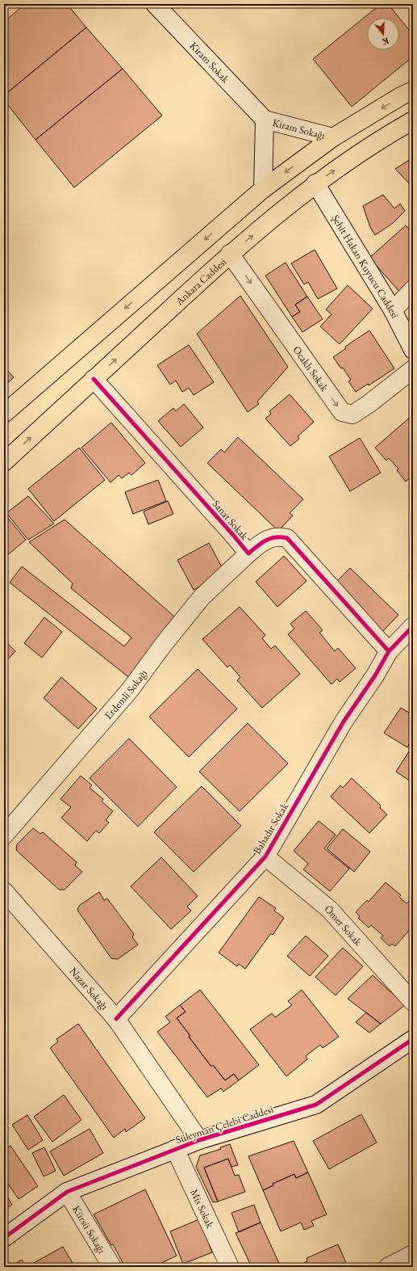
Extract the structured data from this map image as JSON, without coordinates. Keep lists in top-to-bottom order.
{
  "streets": {
    "main road": ["Ankara Caddesi"],
    "street": [
      "Kiram Sokak",
      "Kiram Sokağı",
      "Şehit Hakan Kuyucu Caddesi",
      "Ocaklı Sokak",
      "Sanat Sokak",
      "Erdemli Sokağı",
      "Bahadır Sokak",
      "Ömer Sokak",
      "Nazar Sokağı",
      "Süleyman Çelebi Caddesi",
      "Mis Sokak",
      "Kürsü Sokağı"
    ]
  },
  "crossings": [
    ["Kiram Sokak", "Kiram Sokağı"],
    ["Şehit Hakan Kuyucu Caddesi", "Ankara Caddesi"],
    ["Ankara Caddesi", "Ocaklı Sokak"],
    ["Ankara Caddesi", "Sanat Sokak"],
    ["Sanat Sokak", "Erdemli Sokağı"],
    ["Sanat Sokak", "Bahadır Sokak"],
    ["Bahadır Sokak", "Ömer Sokak"],
    ["Bahadır Sokak", "Nazar Sokağı"],
    ["Nazar Sokağı", "Süleyman Çelebi Caddesi"],
    ["Süleyman Çelebi Caddesi", "Mis Sokak"],
    ["Süleyman Çelebi Caddesi", "Kürsü Sokağı"]
  ],
  "north": "bottom"
}
